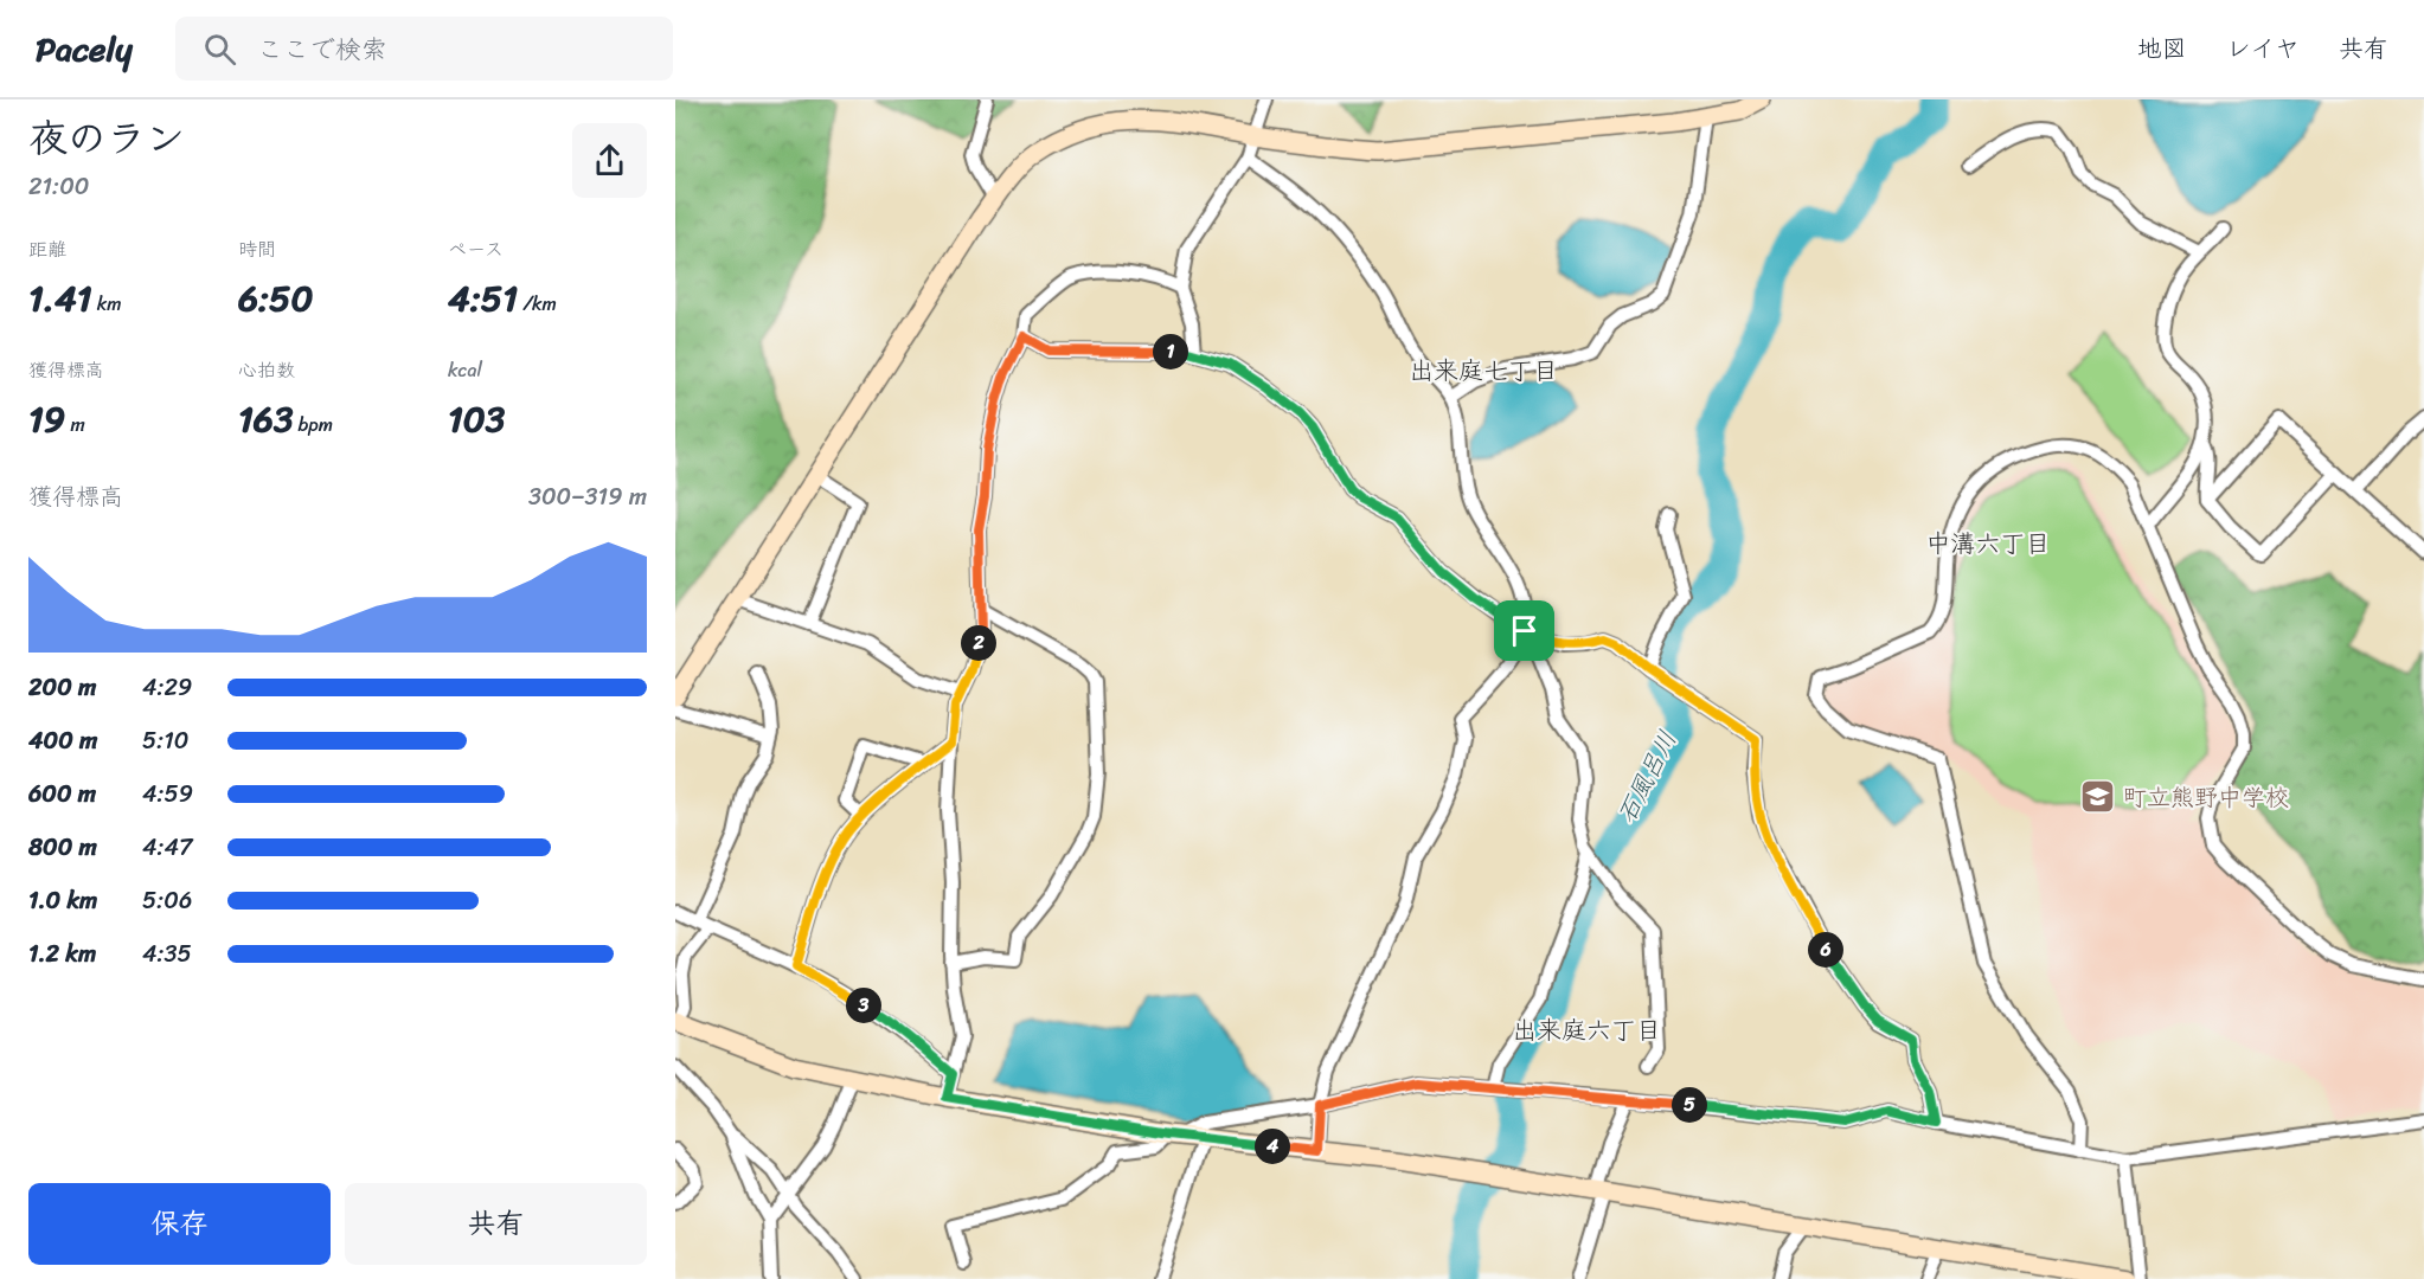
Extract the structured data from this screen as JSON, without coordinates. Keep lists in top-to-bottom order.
{
  "districts": ["出来庭七丁目", "中溝六丁目", "出来庭六丁目"],
  "water": ["石風呂川"],
  "places": {
    "school or university": ["町立熊野中学校"]
  },
  "page": {
    "header": "Pacely",
    "search": "ここで検索",
    "nav": ["地図", "レイヤ", "共有"],
    "heading": ["夜のラン", "21:00"],
    "stats": [
      ["距離", "1.41 km"],
      ["時間", "6:50"],
      ["ペース", "4:51 /km"],
      ["獲得標高", "19 m"],
      ["心拍数", "163 bpm"],
      ["kcal", "103"]
    ],
    "pins": [
      "1",
      "2",
      "6",
      "3",
      "5",
      "4"
    ],
    "chart": ["獲得標高", "300–319 m"],
    "list": [
      {
        "name": "200 m",
        "note": "4:29"
      },
      {
        "name": "400 m",
        "note": "5:10"
      },
      {
        "name": "600 m",
        "note": "4:59"
      },
      {
        "name": "800 m",
        "note": "4:47"
      },
      {
        "name": "1.0 km",
        "note": "5:06"
      },
      {
        "name": "1.2 km",
        "note": "4:35"
      }
    ],
    "buttons": ["保存", "共有"]
  }
}
